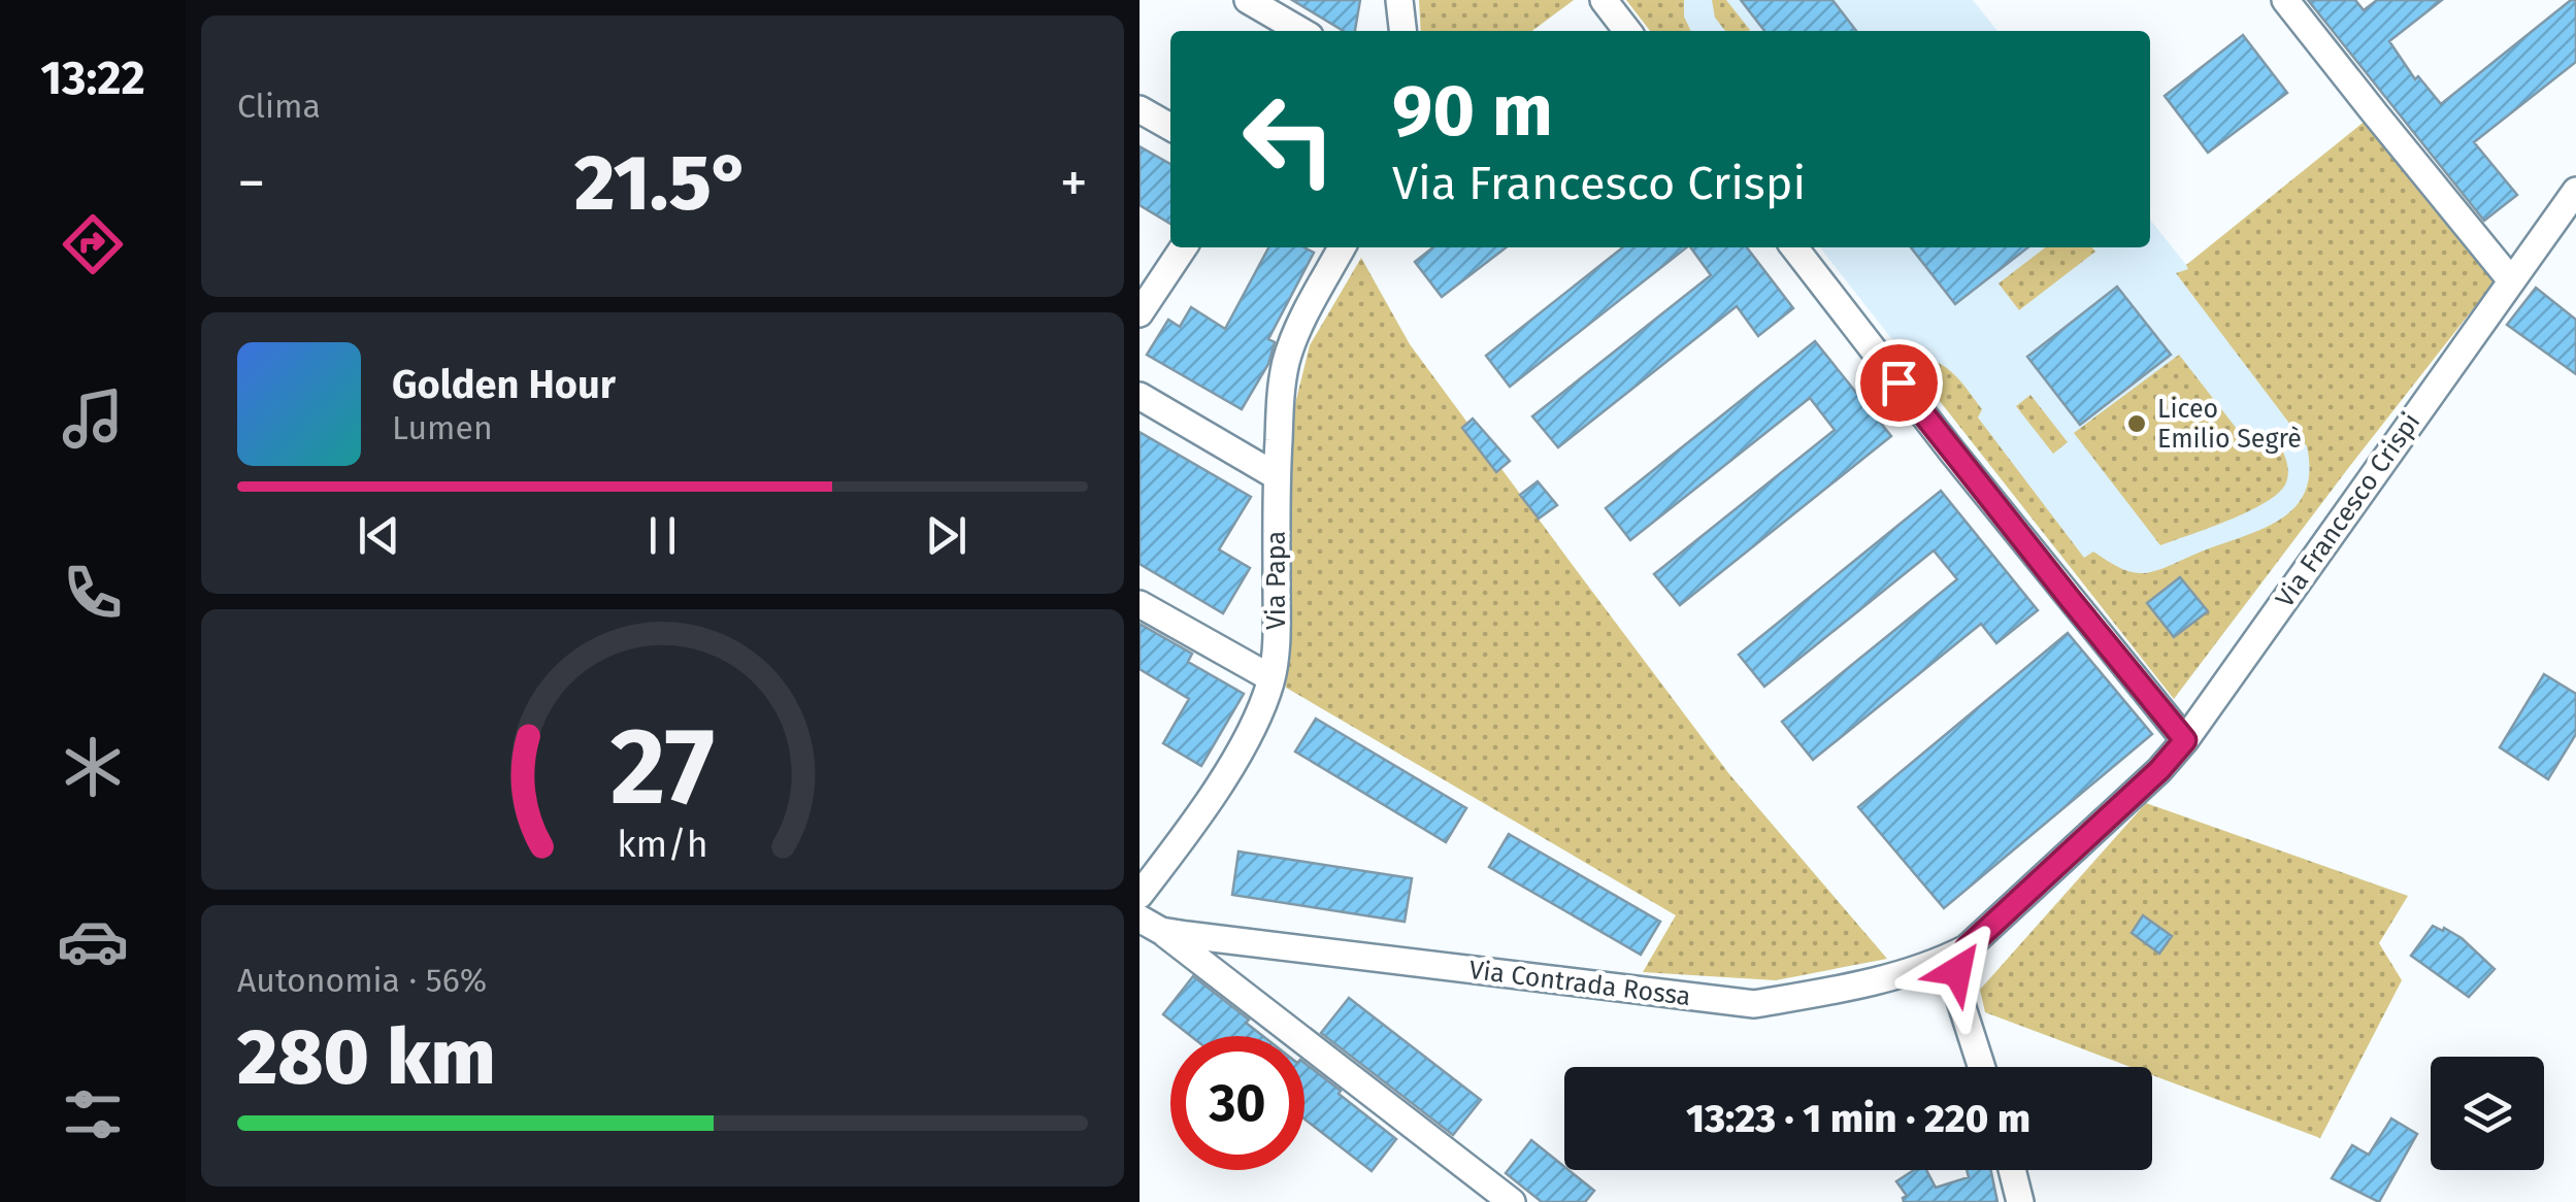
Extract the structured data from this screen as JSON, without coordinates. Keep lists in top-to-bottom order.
{
  "streets": {
    "street": ["Via Francesco Crispi", "Via Papa", "Via Contrada Rossa"]
  },
  "crossings": [
    ["Via Francesco Crispi", "Via Contrada Rossa"]
  ],
  "places": ["Liceo Emilio Segrè"],
  "page": {
    "tabs": "13:22",
    "tile": [
      "Clima",
      ["Autonomia · 56%", "280 km"]
    ],
    "turn": ["90 m", "Via Francesco Crispi"],
    "heat": ["−", "21.5°", "+"],
    "song": ["Golden Hour", "Lumen"],
    "limit": "30",
    "trip": "13:23 · 1 min · 220 m",
    "gauge": ["27", "km/h"]
  }
}
